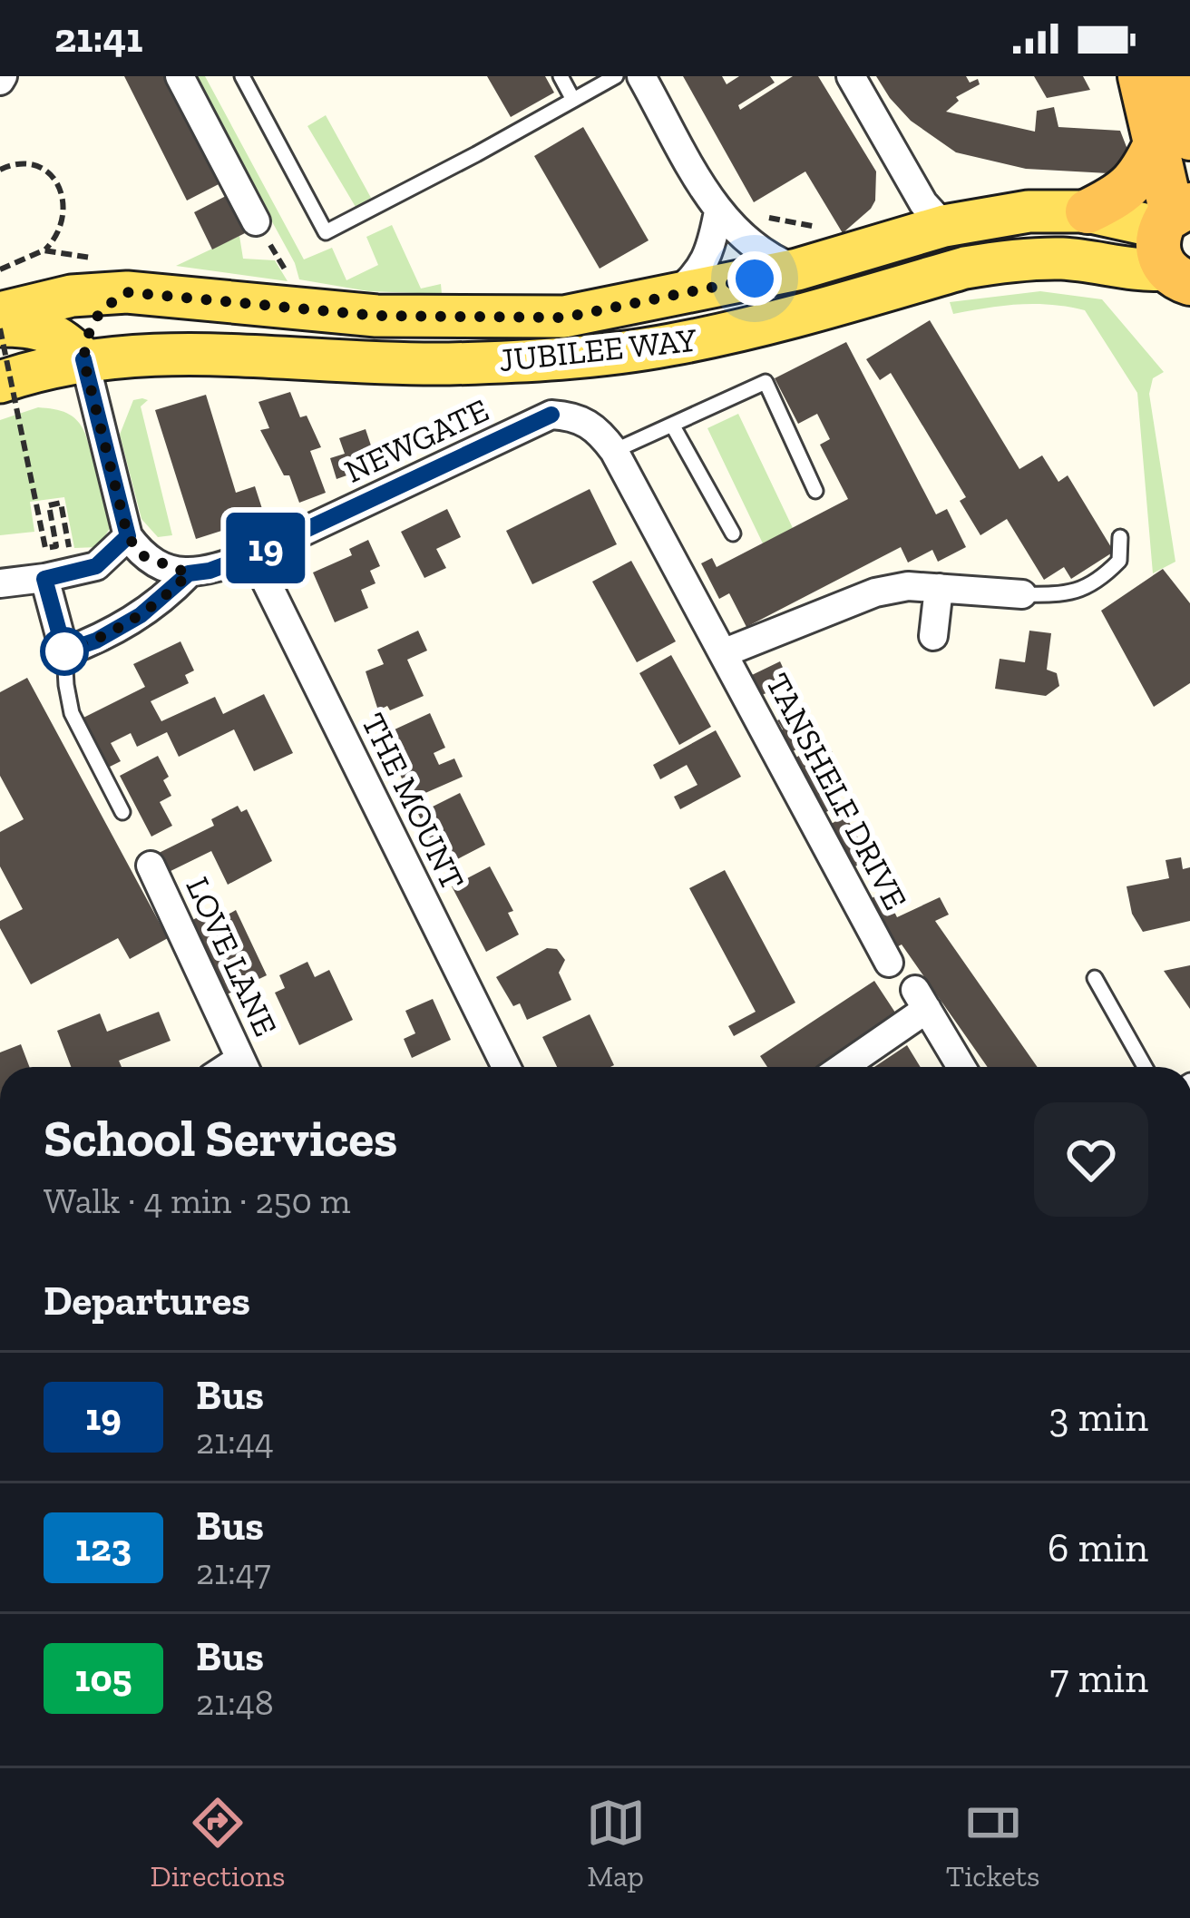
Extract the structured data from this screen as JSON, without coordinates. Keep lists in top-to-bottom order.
{
  "streets": {
    "main road": ["JUBILEE WAY"],
    "street": [
      "NEWGATE",
      "TANSHELF DRIVE",
      "THE MOUNT",
      "LOVE LANE"
    ]
  },
  "crossings": [
    ["NEWGATE", "TANSHELF DRIVE"],
    ["NEWGATE", "THE MOUNT"]
  ],
  "lines": ["bus line 19"],
  "page": {
    "status": "21:41",
    "on_map": "19",
    "heading": [
      ["School Services", "Walk · 4 min · 250 m"],
      "Departures"
    ],
    "list": [
      {
        "mark": "19",
        "name": "Bus",
        "note": "21:44",
        "value": "3 min"
      },
      {
        "mark": "123",
        "name": "Bus",
        "note": "21:47",
        "value": "6 min"
      },
      {
        "mark": "105",
        "name": "Bus",
        "note": "21:48",
        "value": "7 min"
      }
    ],
    "tabs": ["Directions", "Map", "Tickets"]
  }
}
